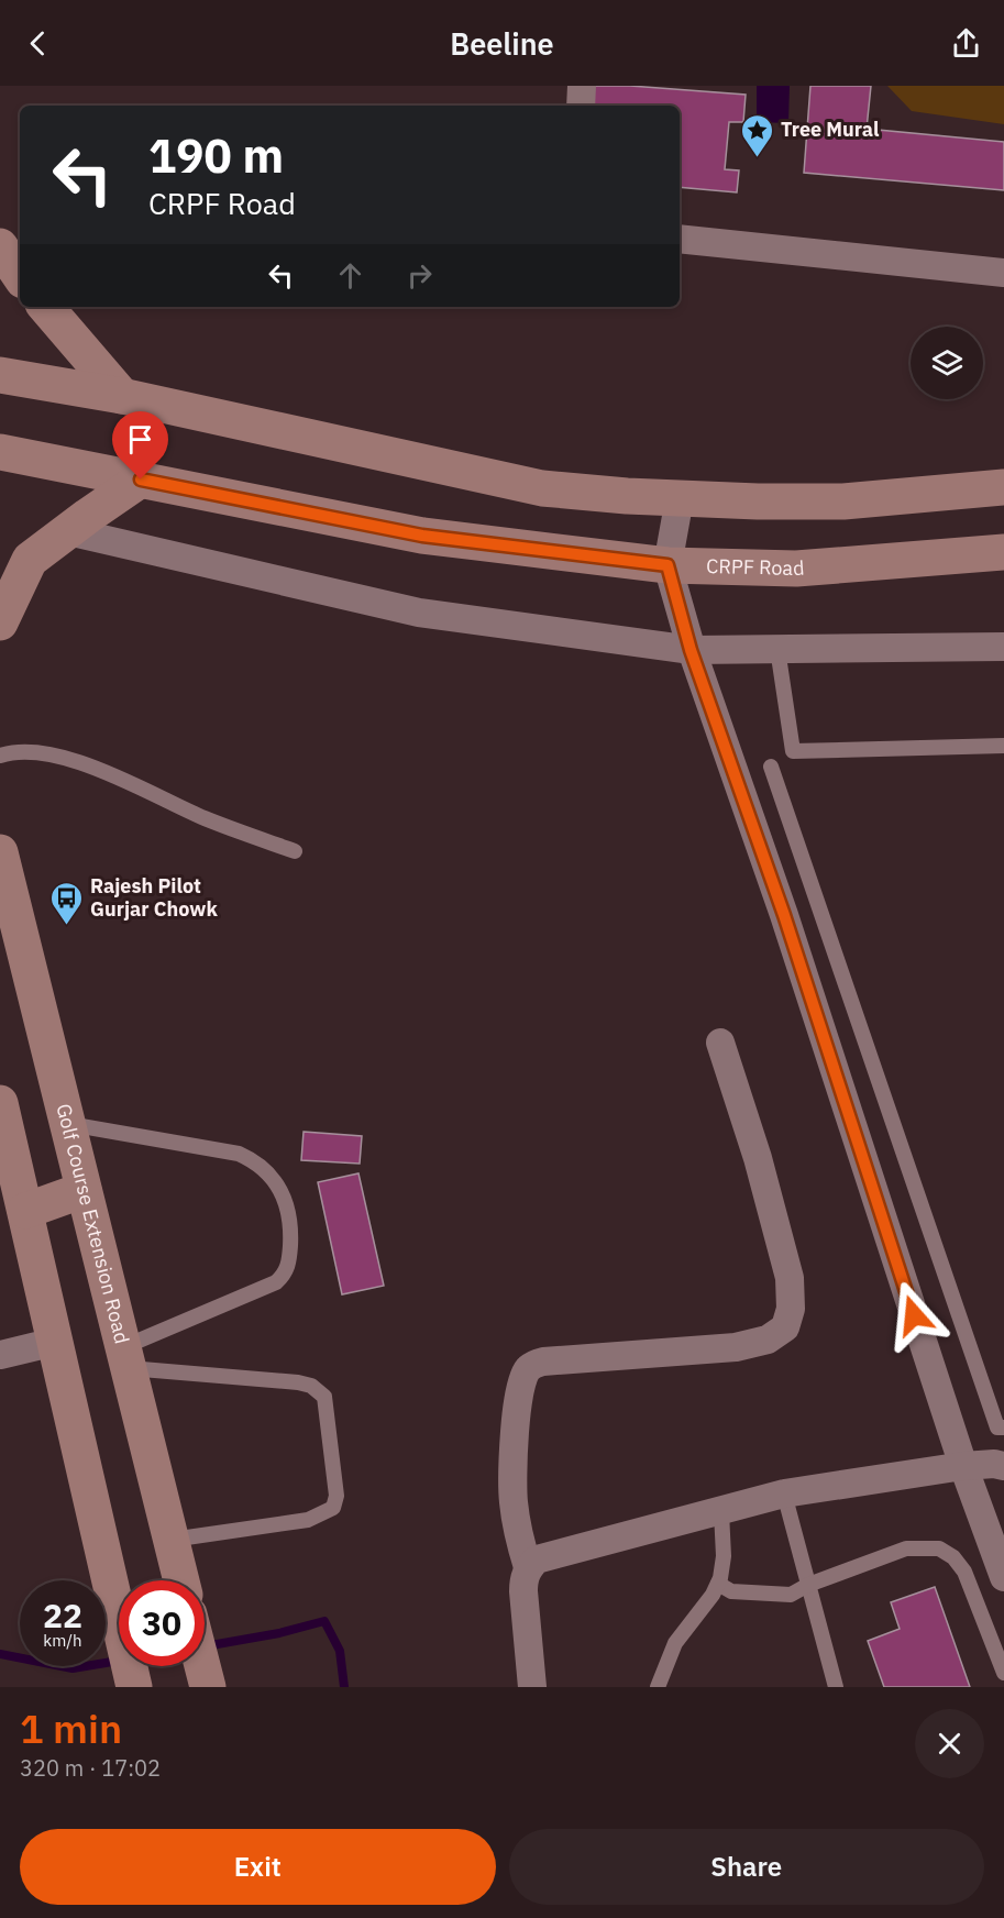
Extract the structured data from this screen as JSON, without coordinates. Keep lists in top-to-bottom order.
{
  "streets": {
    "street": ["CRPF Road", "Golf Course Extension Road"]
  },
  "places": {
    "place": ["Tree Mural"],
    "bus stop": ["Rajesh Pilot Gurjar Chowk"]
  },
  "page": {
    "header": "Beeline",
    "turn": ["190 m", "CRPF Road"],
    "speed": "22 km/h",
    "limit": "30",
    "heading": ["1 min", "320 m · 17:02"],
    "buttons": ["Exit", "Share"]
  }
}
